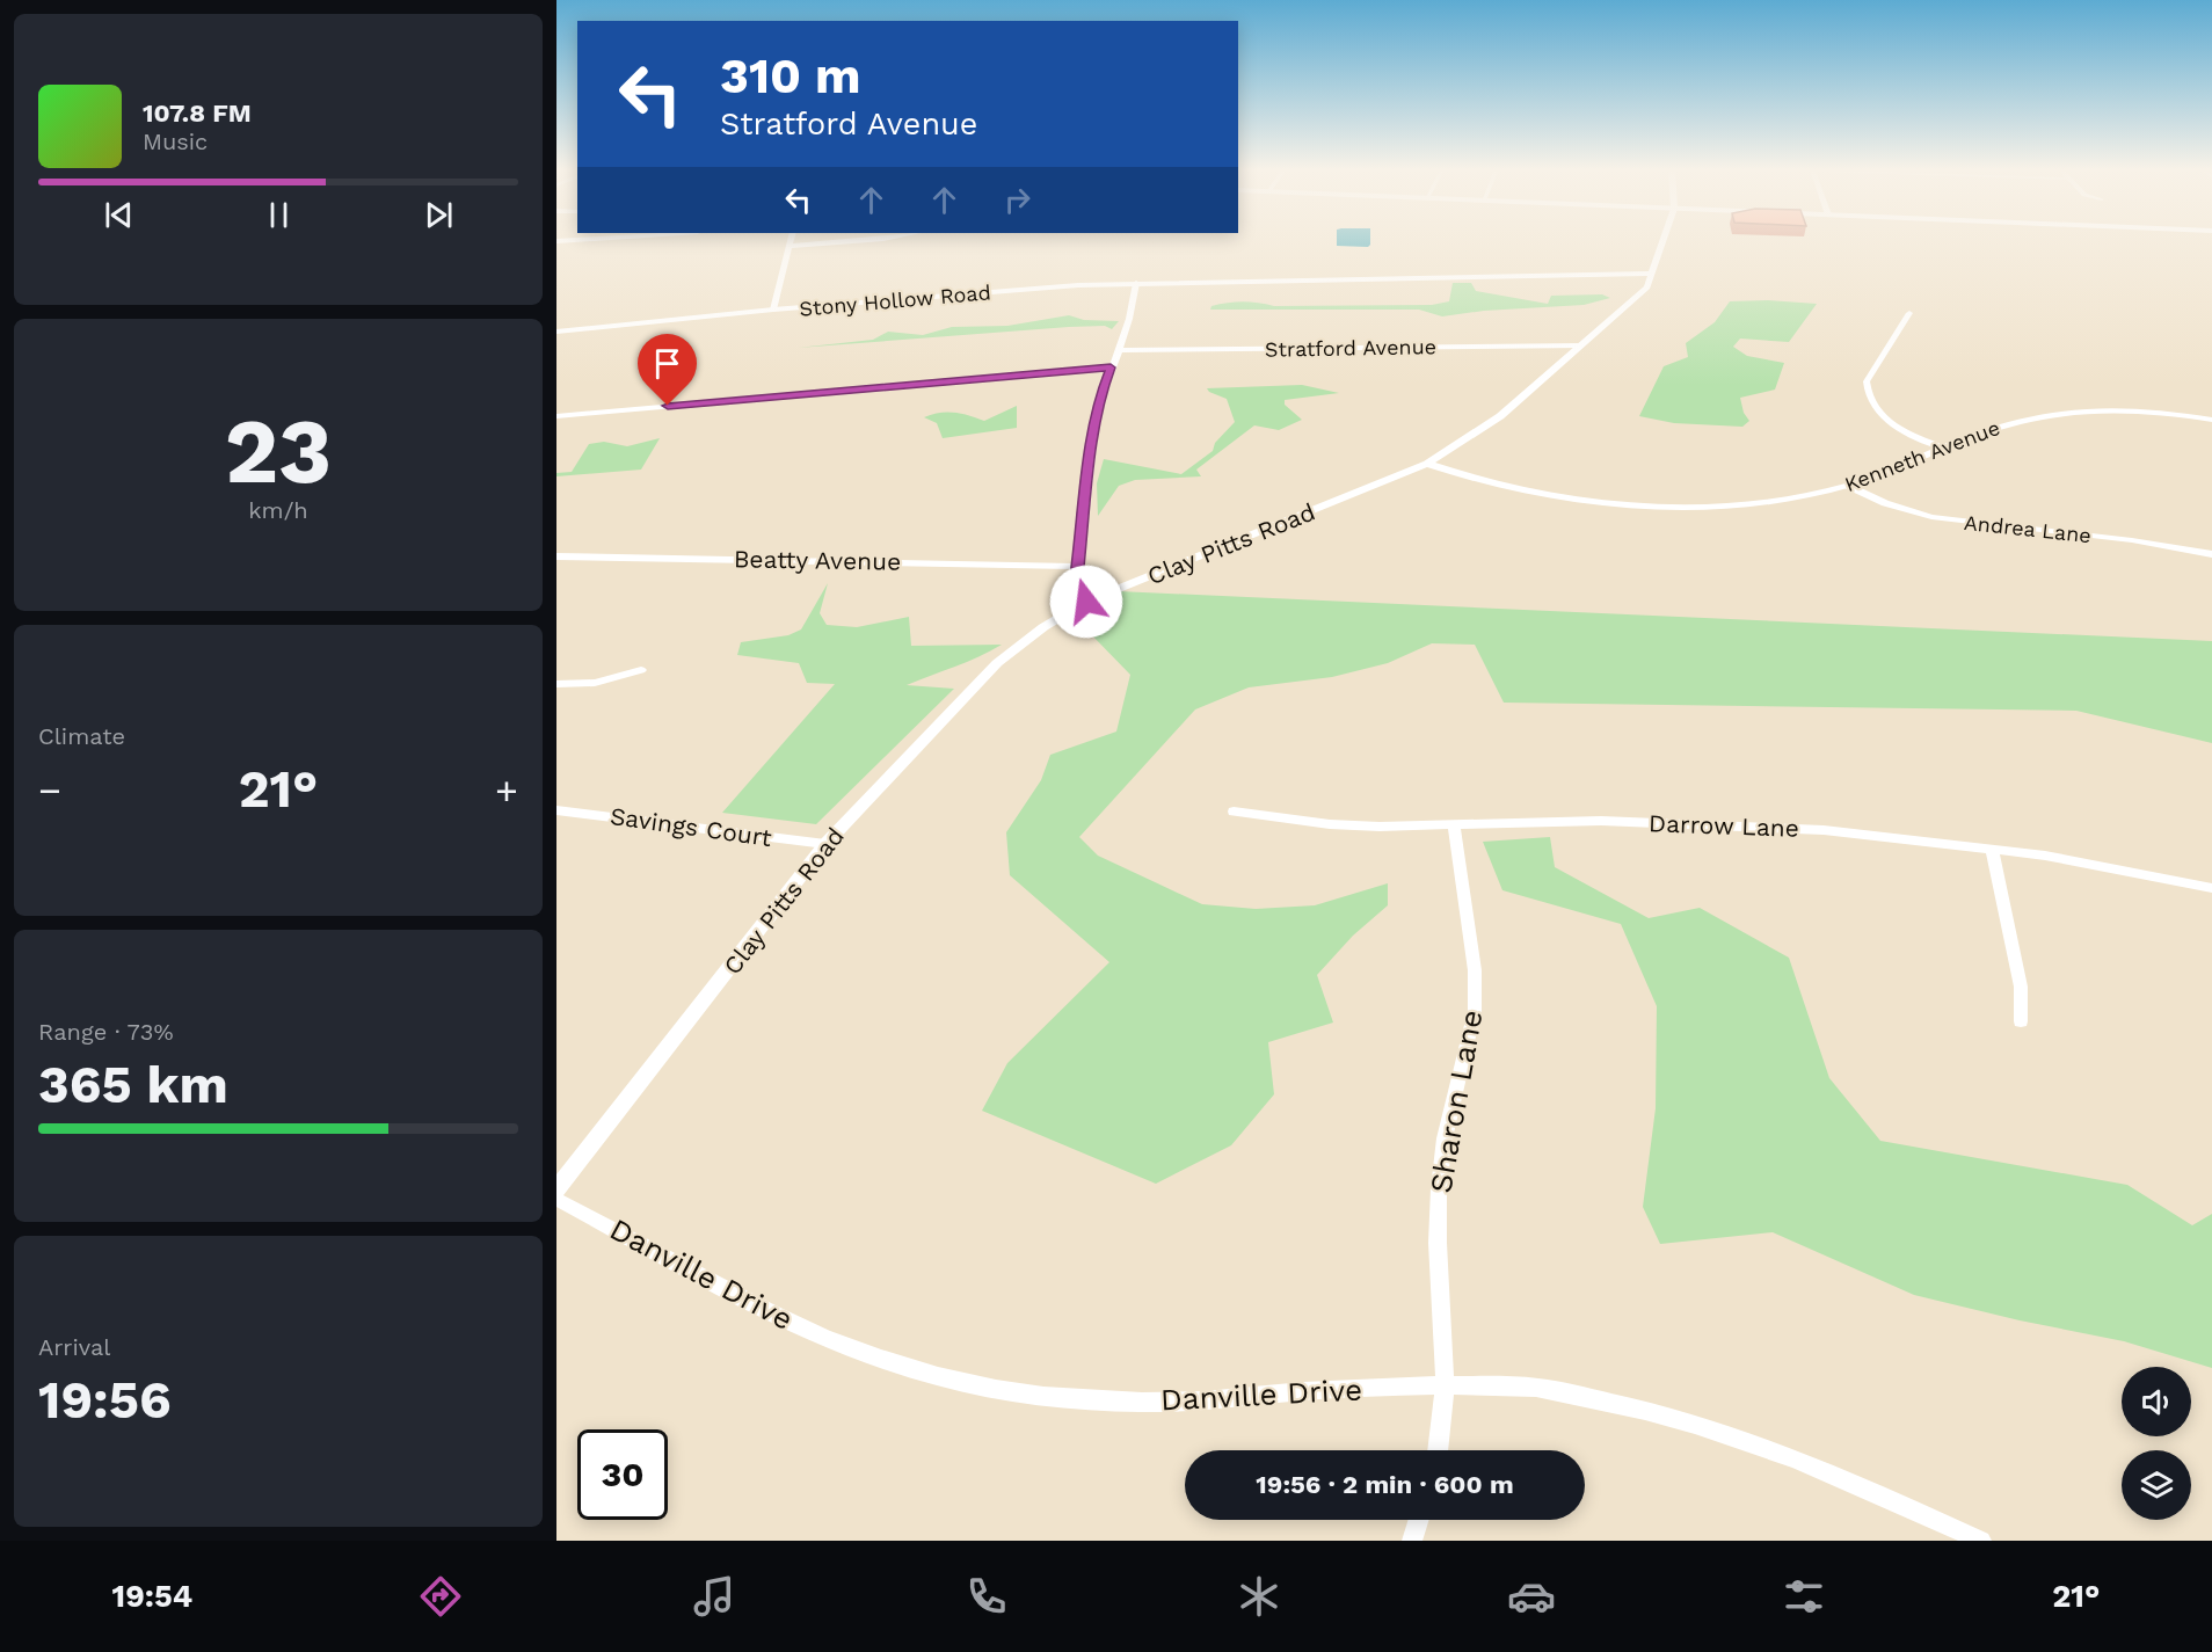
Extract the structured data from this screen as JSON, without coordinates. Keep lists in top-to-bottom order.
{
  "streets": {
    "street": [
      "Stony Hollow Road",
      "Stratford Avenue",
      "Kenneth Avenue",
      "Andrea Lane",
      "Clay Pitts Road",
      "Beatty Avenue",
      "Darrow Lane",
      "Savings Court",
      "Sharon Lane",
      "Danville Drive"
    ]
  },
  "crossings": [
    ["Stony Hollow Road", "Clay Pitts Road"],
    ["Stratford Avenue", "Clay Pitts Road"],
    ["Kenneth Avenue", "Andrea Lane"],
    ["Kenneth Avenue", "Clay Pitts Road"],
    ["Clay Pitts Road", "Savings Court"],
    ["Darrow Lane", "Sharon Lane"],
    ["Sharon Lane", "Danville Drive"]
  ],
  "page": {
    "turn": ["310 m", "Stratford Avenue"],
    "song": ["107.8 FM", "Music"],
    "tile": [
      ["23", "km/h"],
      "Climate",
      ["Range · 73%", "365 km"],
      ["Arrival", "19:56"]
    ],
    "heat": ["−", "21°", "+"],
    "limit": "30",
    "trip": "19:56 · 2 min · 600 m",
    "tabs": ["19:54", "21°"]
  }
}
